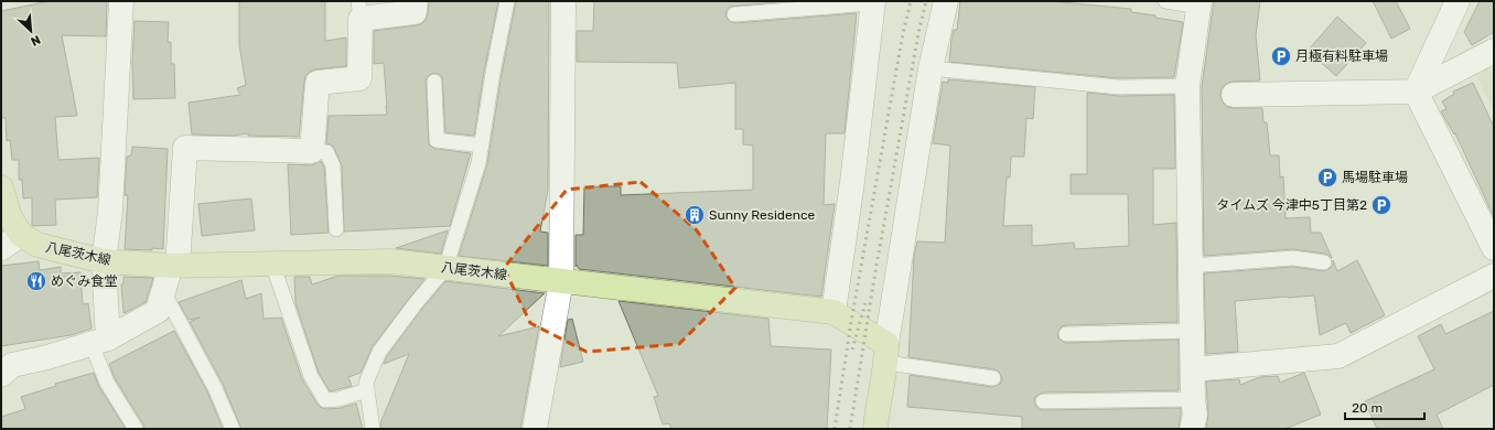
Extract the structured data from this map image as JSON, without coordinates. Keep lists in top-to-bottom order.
{
  "streets": {
    "main road": ["八尾茨木線"]
  },
  "places": {
    "parking": ["月極有料駐車場", "馬場駐車場", "タイムズ 今津中5丁目第2"],
    "building": ["Sunny Residence"],
    "restaurant": ["めぐみ食堂"]
  },
  "scale_bar": "20 m",
  "north": "bottom right"
}
